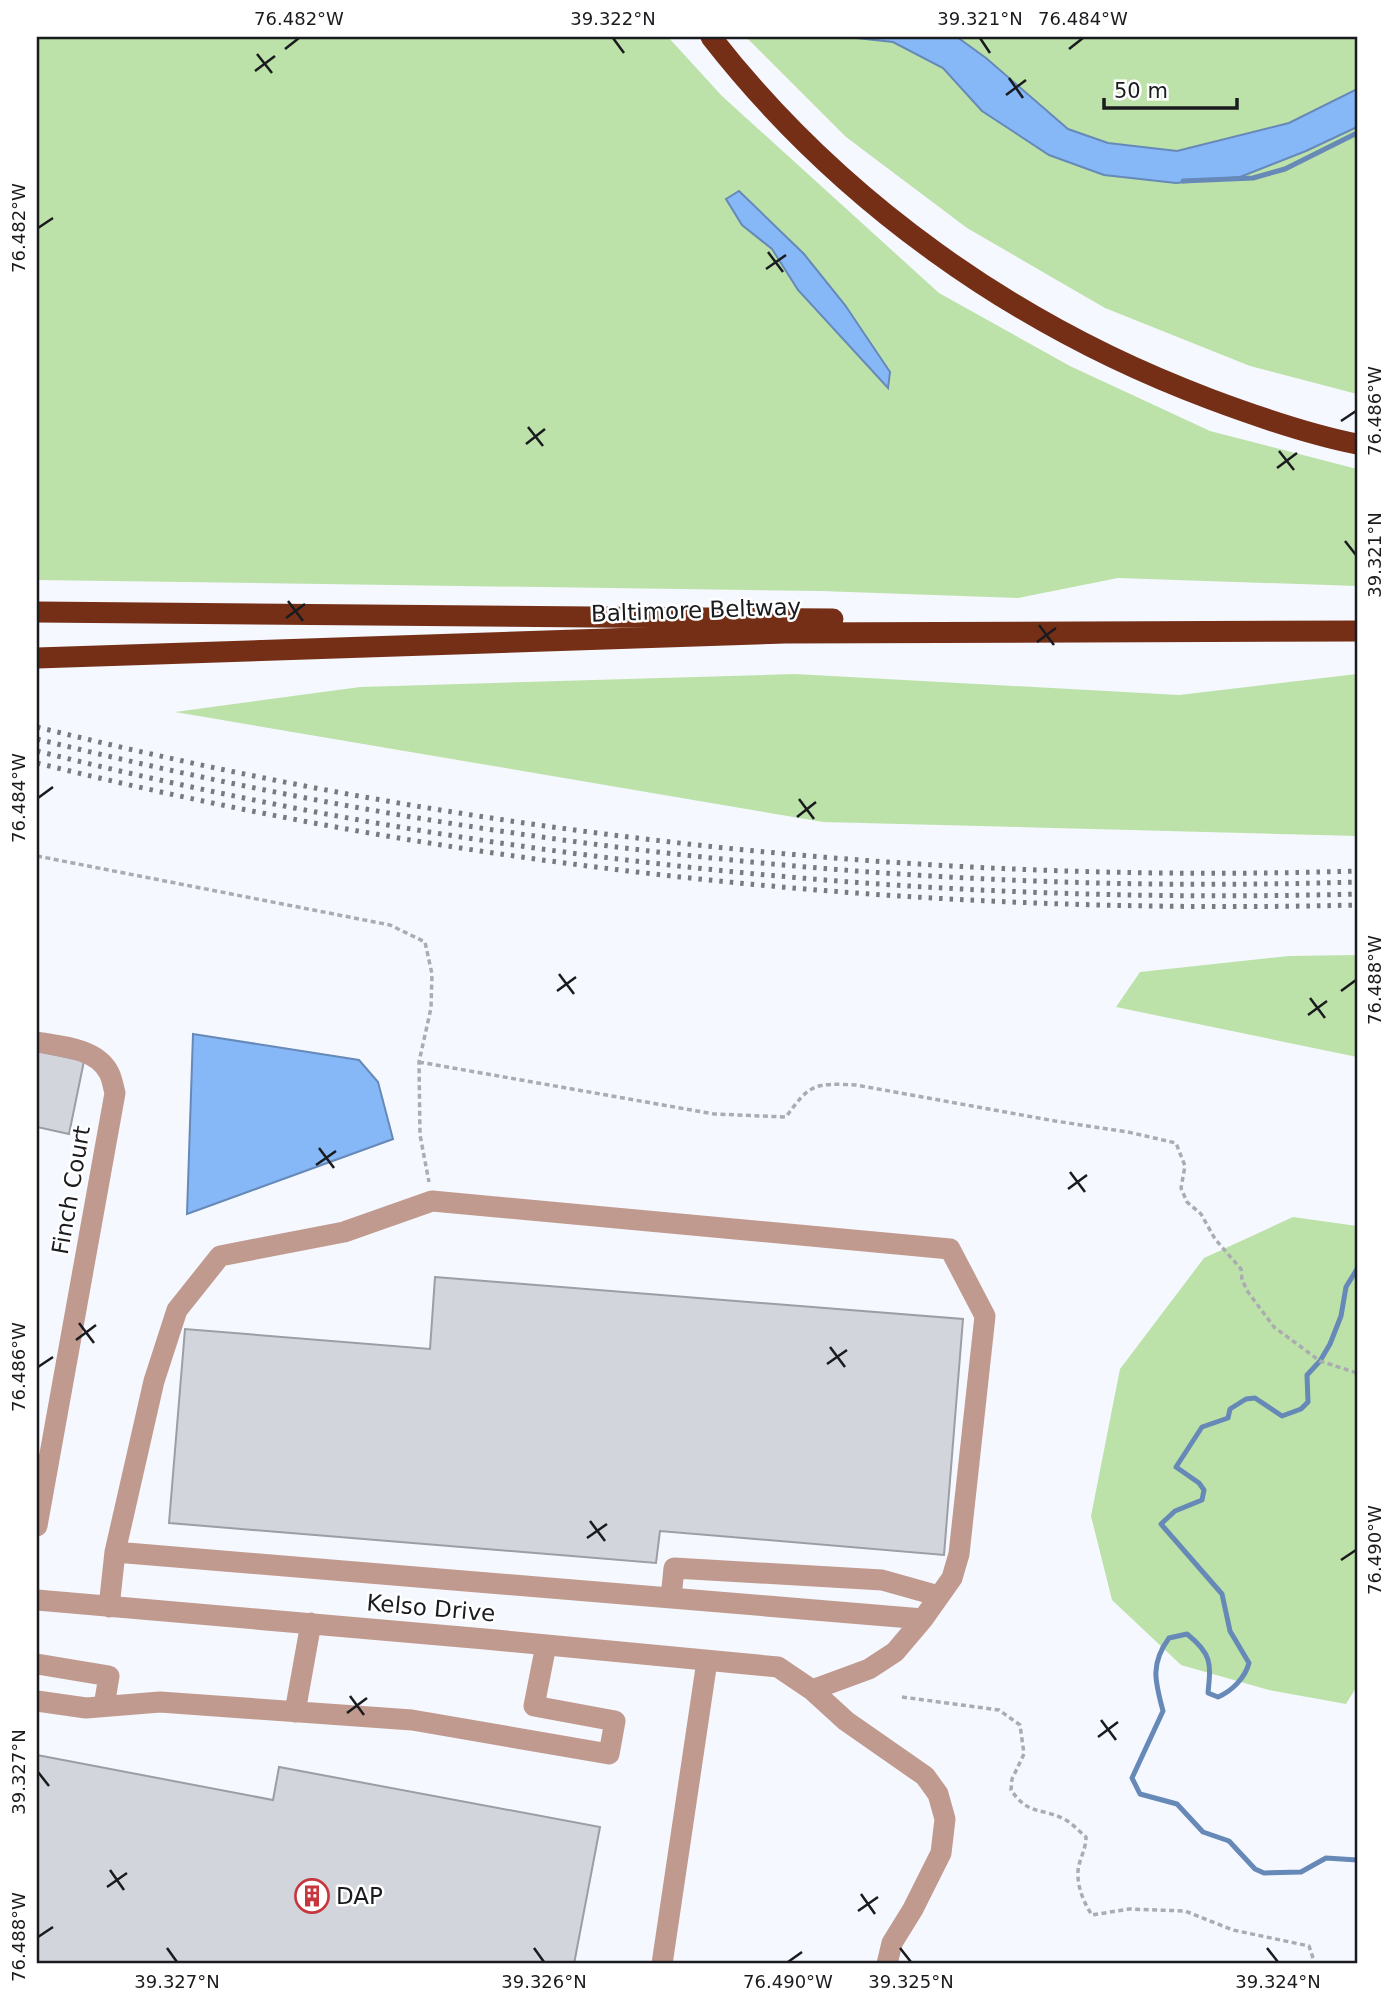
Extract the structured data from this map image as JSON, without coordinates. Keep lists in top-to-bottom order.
{
  "streets": {
    "highway": ["Baltimore Beltway"],
    "street": ["Finch Court", "Kelso Drive"]
  },
  "places": {
    "building": ["DAP"]
  },
  "scale_bar": "50 m",
  "coordinates": [
    "76.482°W",
    "39.322°N",
    "39.321°N",
    "76.484°W",
    "76.486°W",
    "76.488°W",
    "76.490°W",
    "39.327°N",
    "39.326°N",
    "39.325°N",
    "39.324°N"
  ]
}
